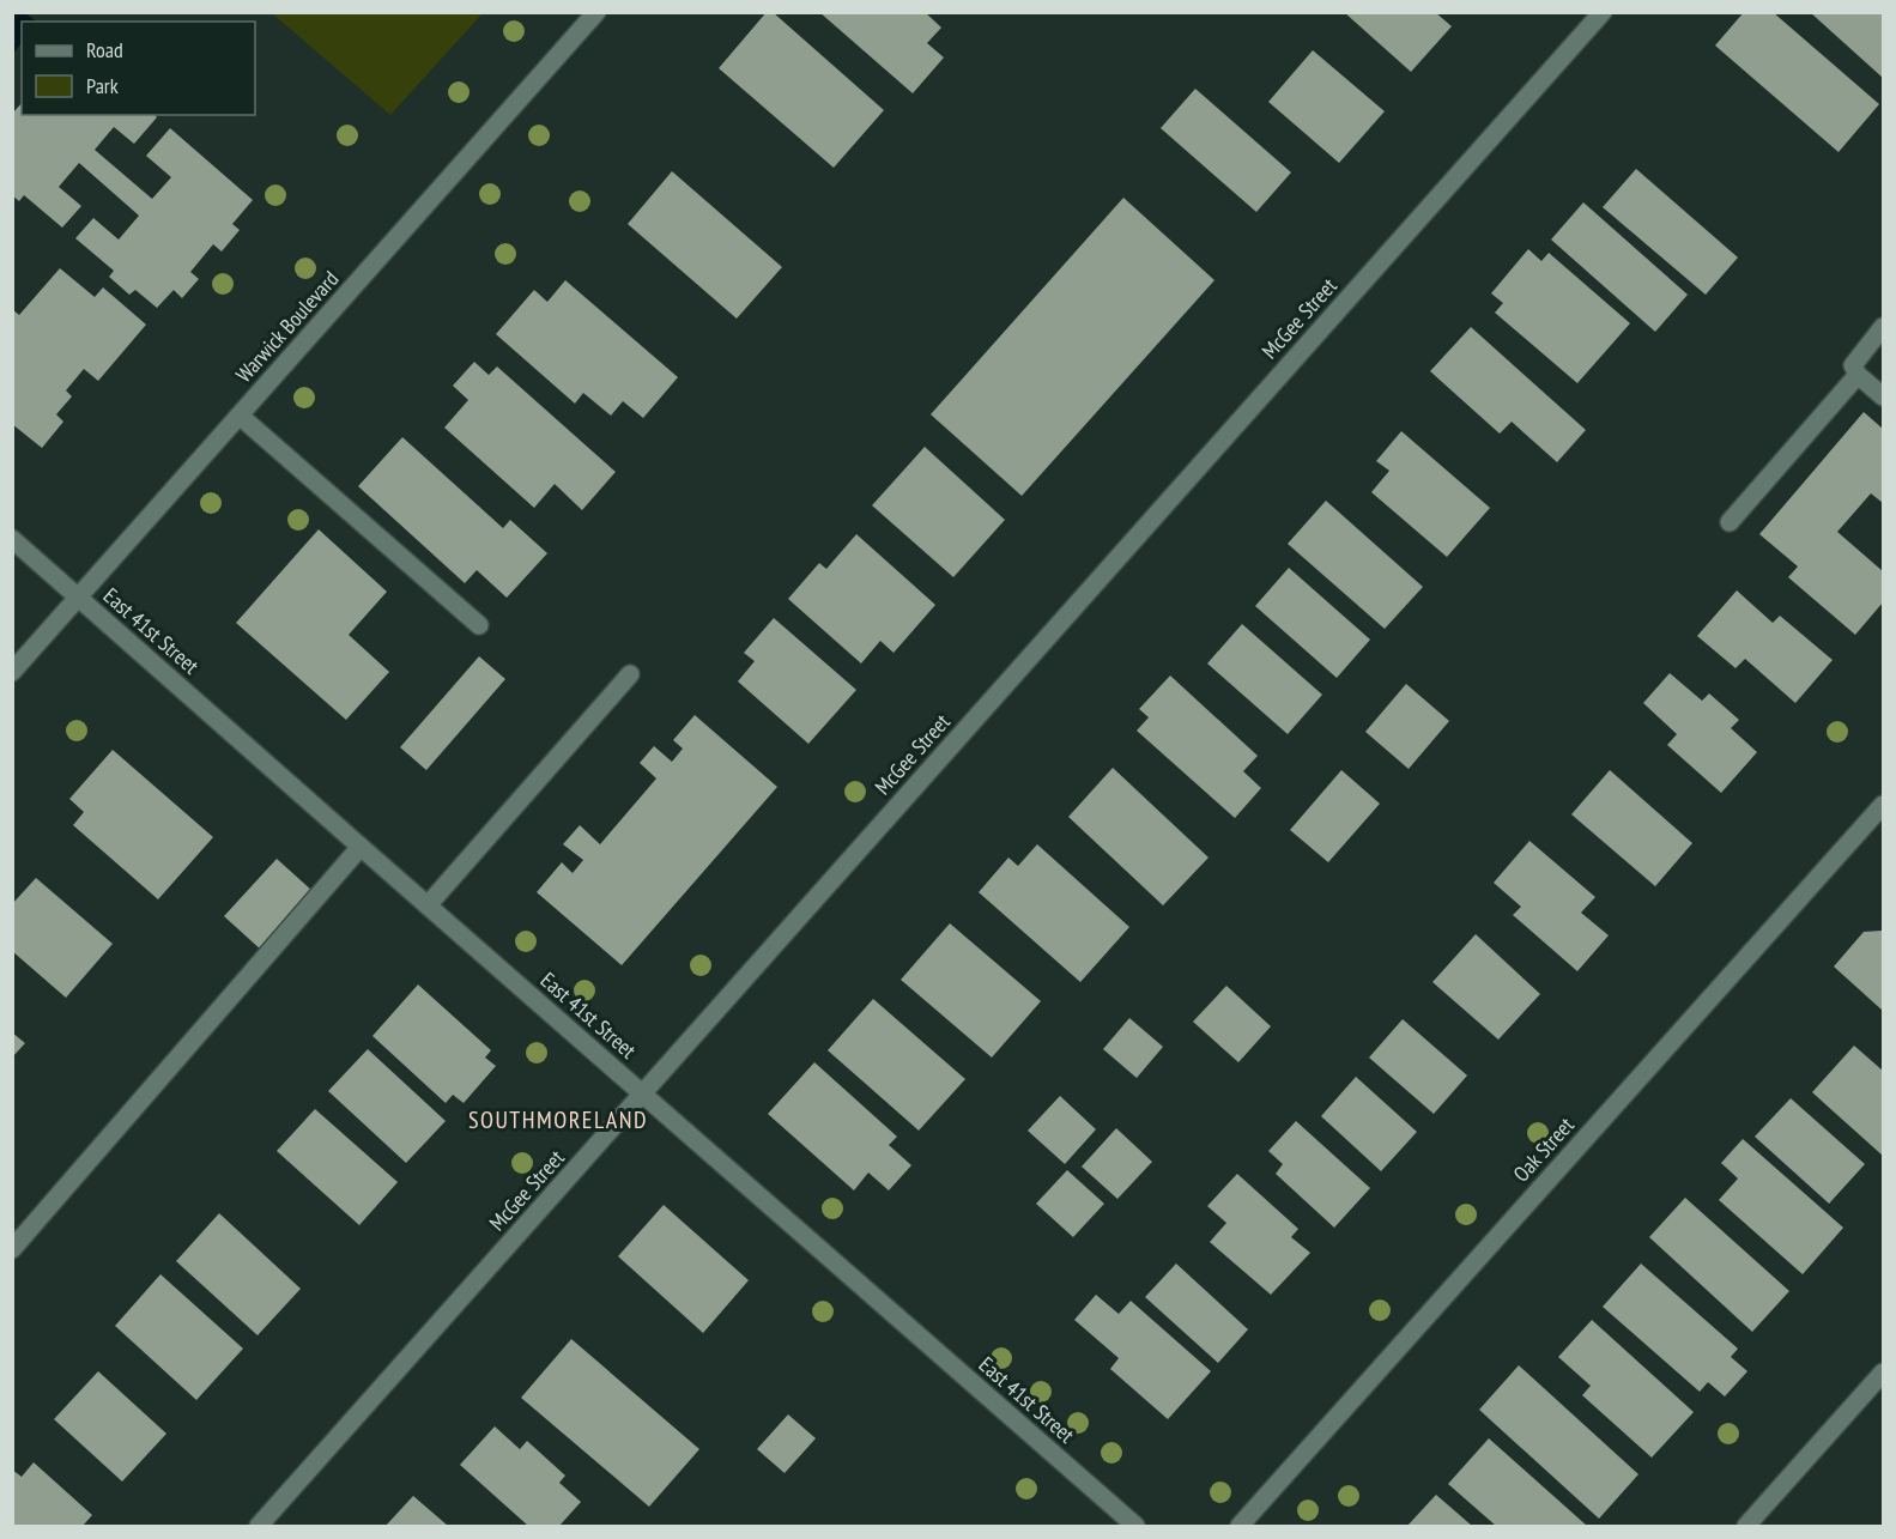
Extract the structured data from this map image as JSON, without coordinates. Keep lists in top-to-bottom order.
{
  "streets": {
    "street": [
      "McGee Street",
      "Warwick Boulevard",
      "East 41st Street",
      "Oak Street"
    ]
  },
  "crossings": [
    ["McGee Street", "East 41st Street"],
    ["Warwick Boulevard", "East 41st Street"]
  ],
  "districts": ["SOUTHMORELAND"],
  "legend": ["Road", "Park"]
}
